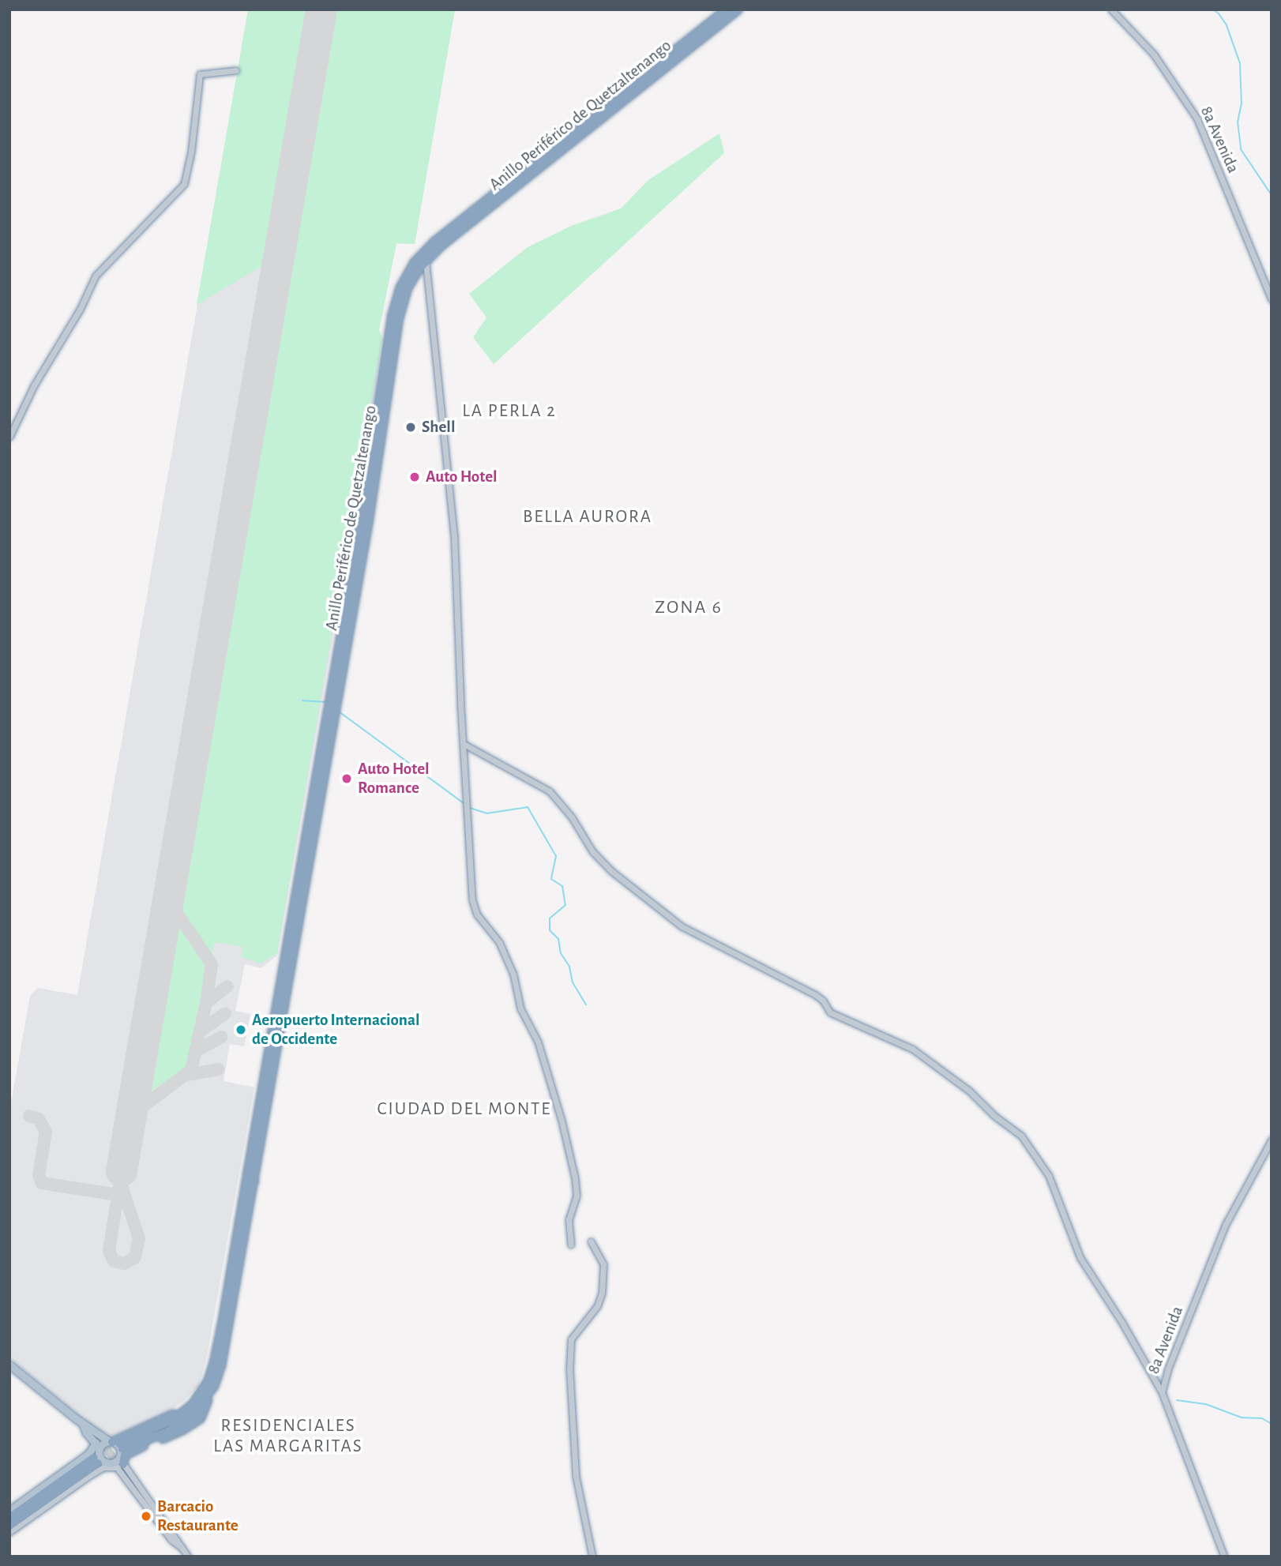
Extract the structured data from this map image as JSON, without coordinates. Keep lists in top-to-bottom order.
{
  "streets": {
    "highway": ["Anillo Periférico de Quetzaltenango"],
    "street": ["8a Avenida"]
  },
  "districts": [
    "LA PERLA 2",
    "BELLA AURORA",
    "ZONA 6",
    "CIUDAD DEL MONTE",
    "RESIDENCIALES LAS MARGARITAS"
  ],
  "places": [
    "Shell",
    "Auto Hotel",
    "Auto Hotel Romance",
    "Aeropuerto Internacional de Occidente",
    "Barcacio Restaurante"
  ]
}
